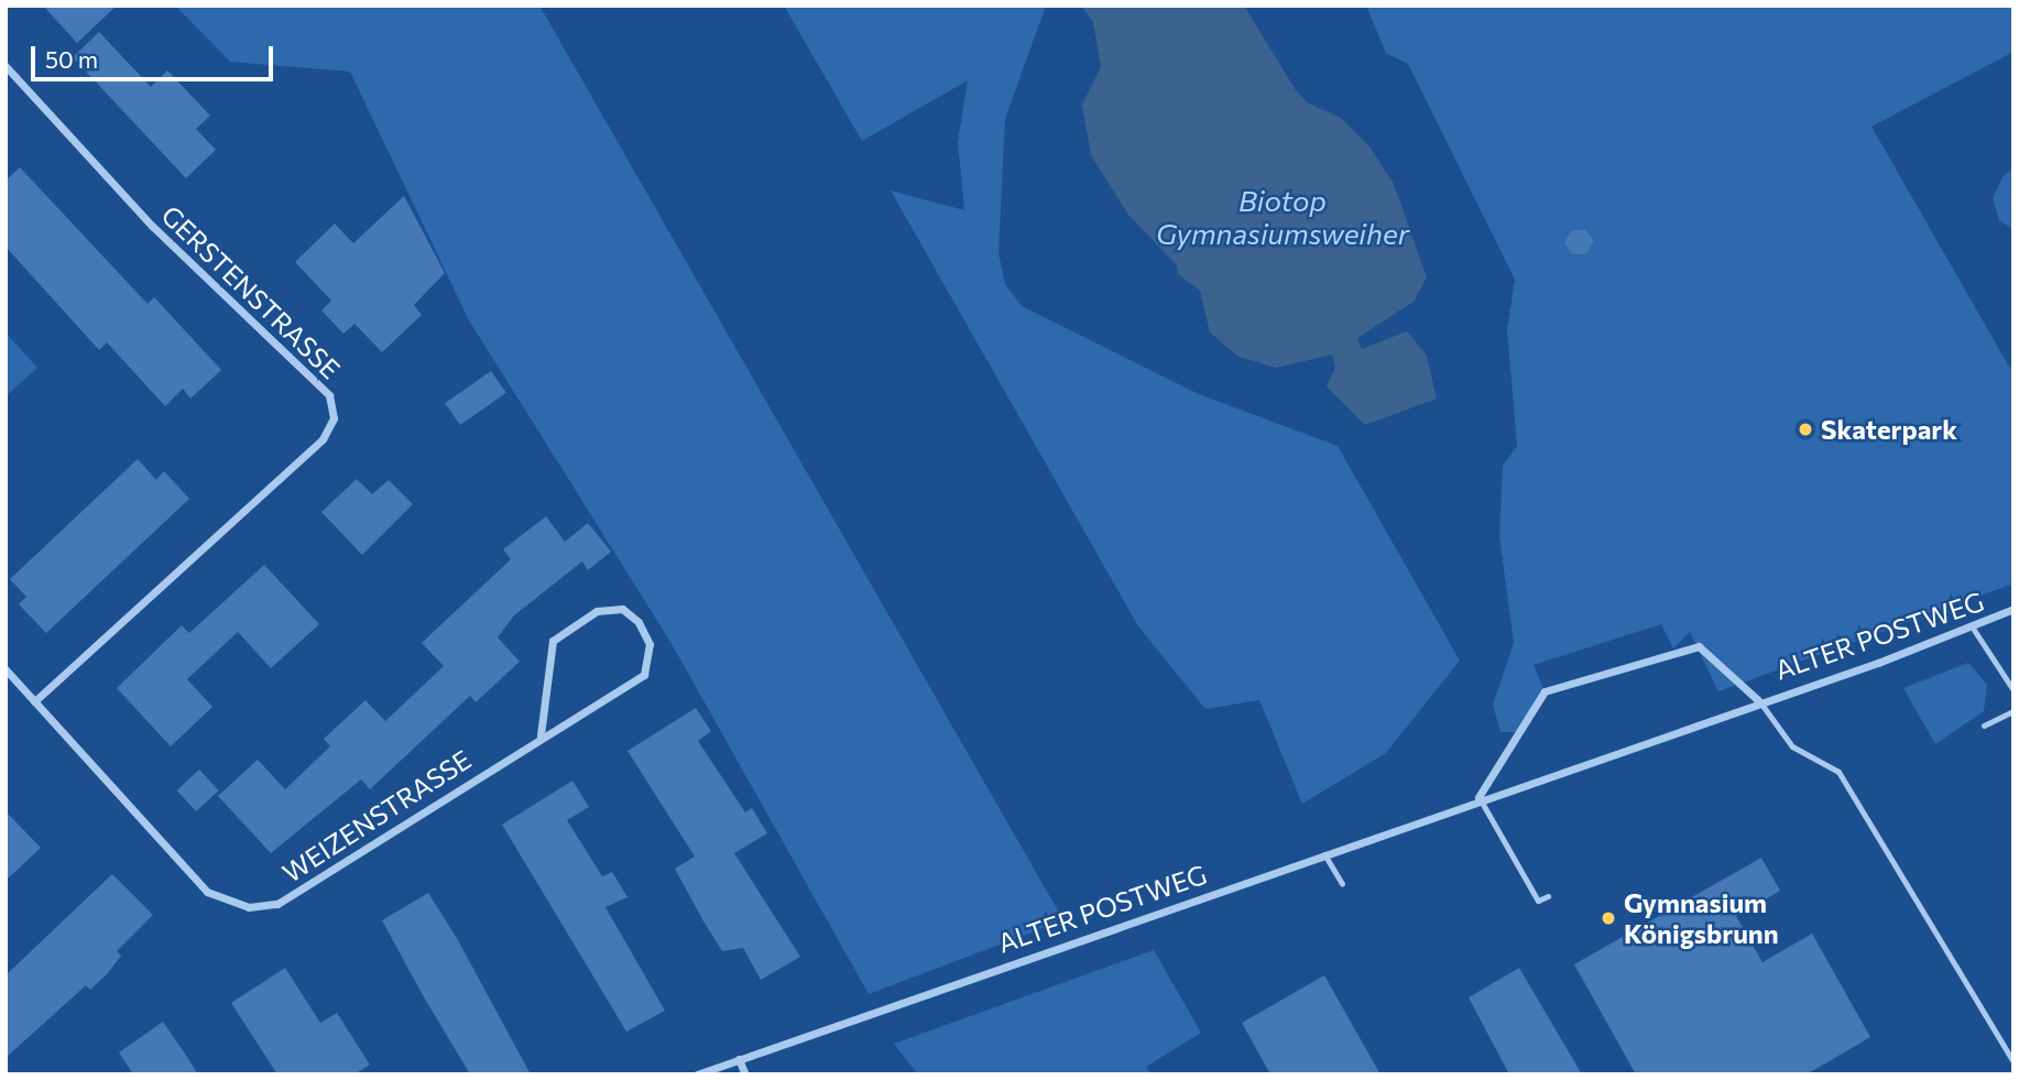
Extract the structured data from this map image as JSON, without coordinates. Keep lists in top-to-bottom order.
{
  "streets": {
    "street": ["GERSTENSTRASSE", "ALTER POSTWEG", "WEIZENSTRASSE"]
  },
  "crossings": [
    ["GERSTENSTRASSE", "WEIZENSTRASSE"]
  ],
  "water": ["Biotop Gymnasiumsweiher"],
  "places": ["Skaterpark", "Gymnasium Königsbrunn"],
  "scale_bar": "50 m"
}
